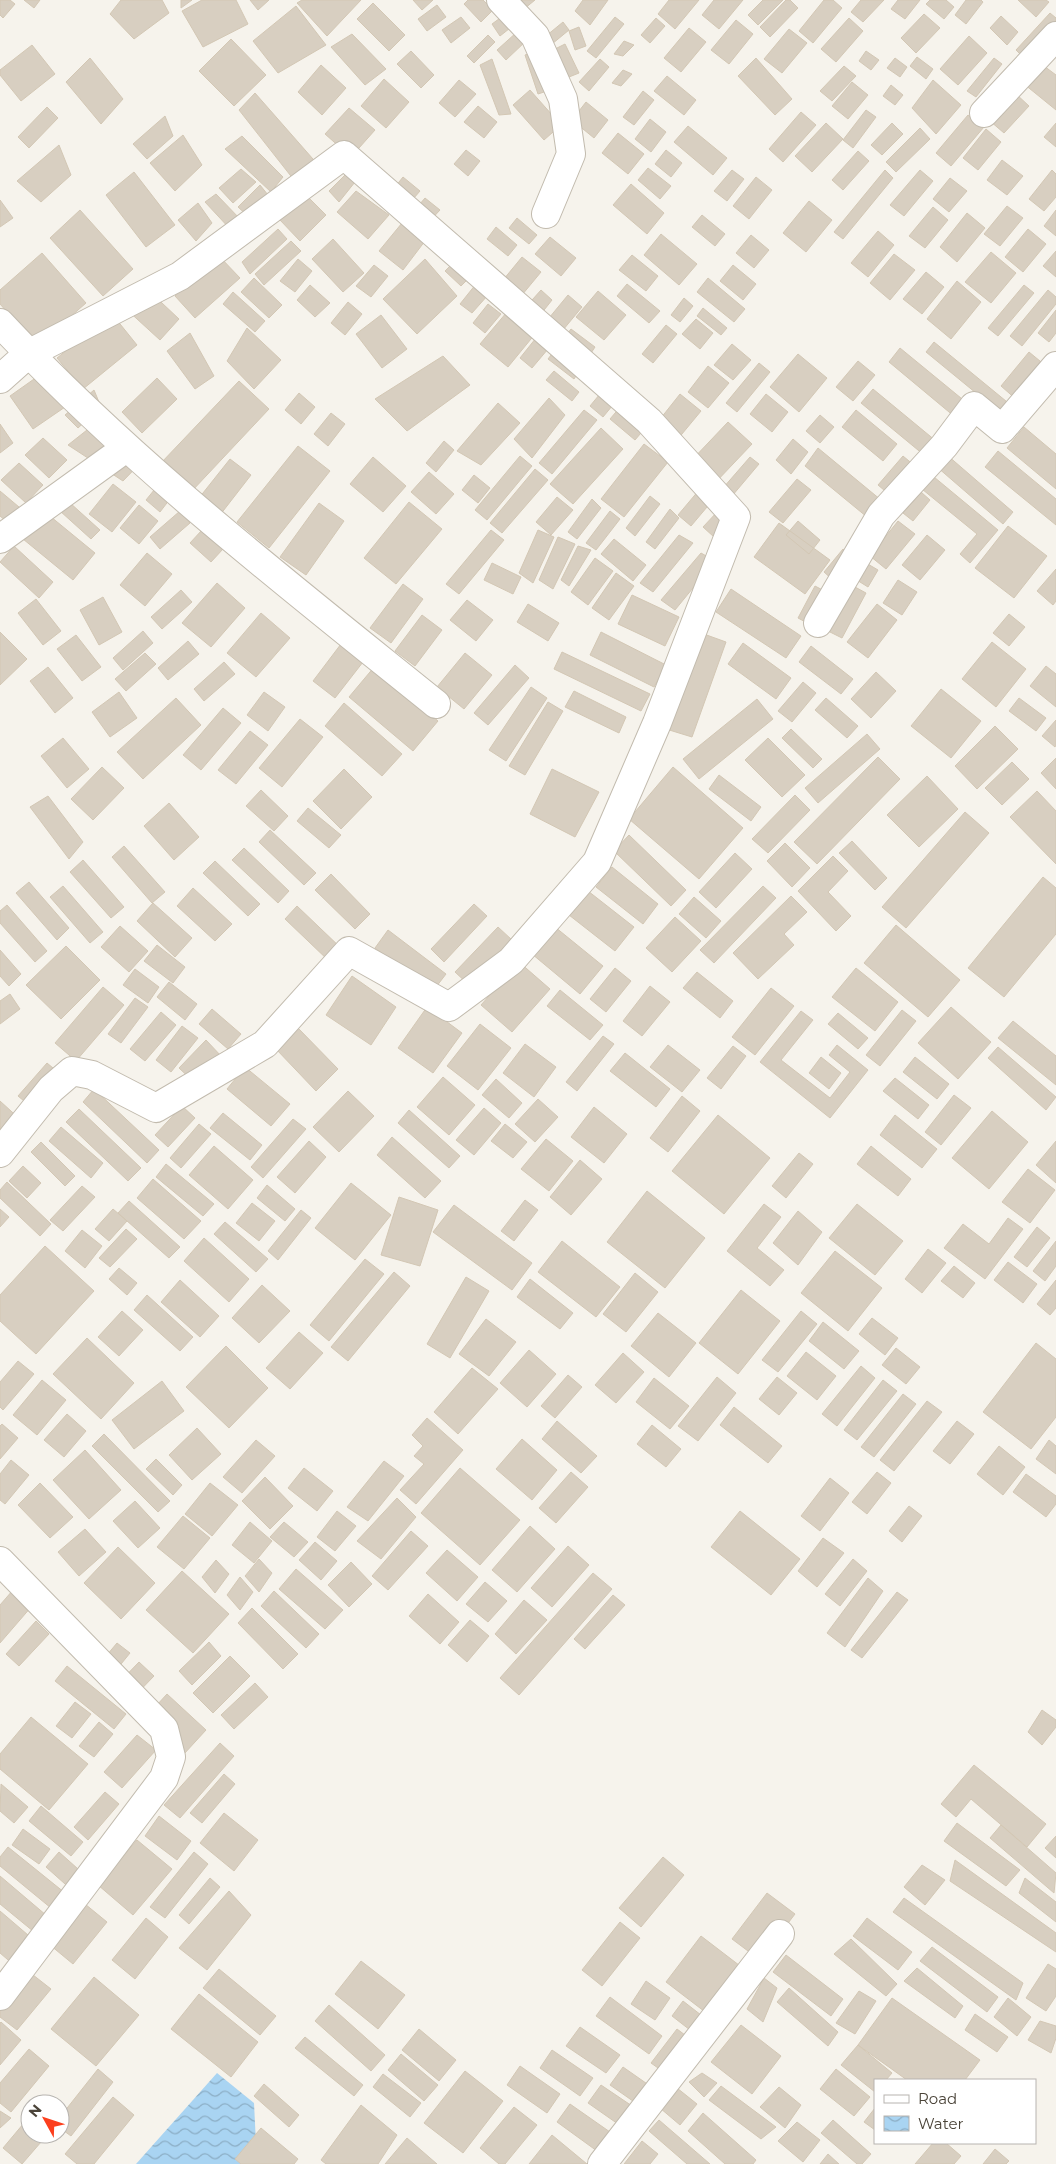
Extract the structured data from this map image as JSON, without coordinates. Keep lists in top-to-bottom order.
{
  "legend": ["Road", "Water"],
  "north": "top left"
}
